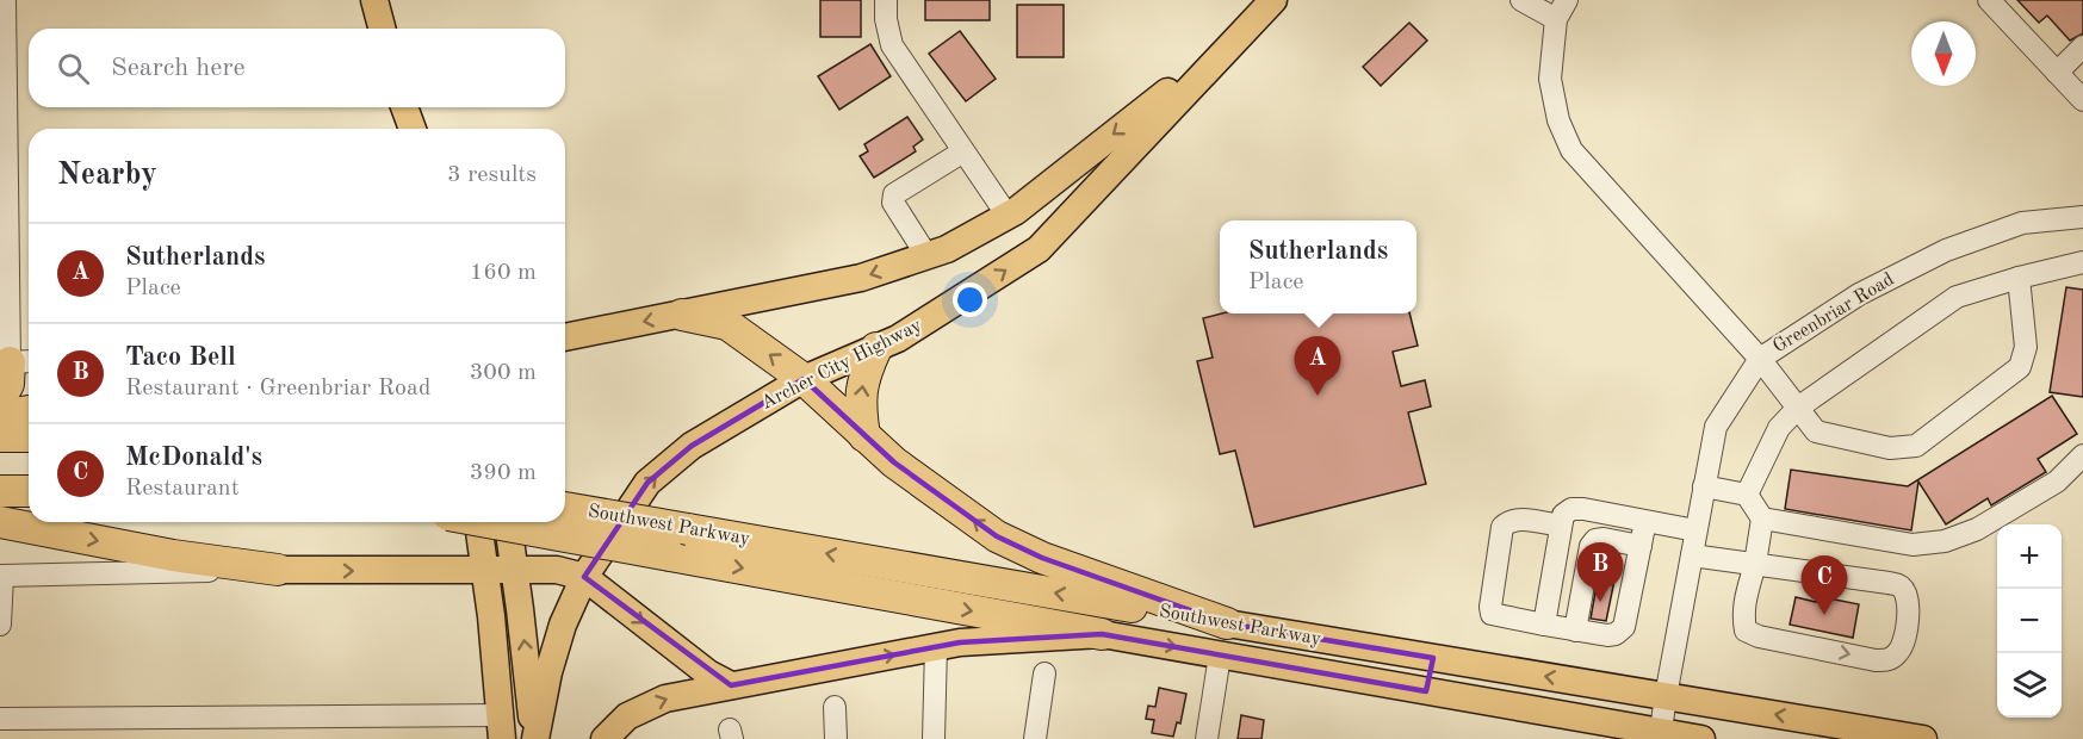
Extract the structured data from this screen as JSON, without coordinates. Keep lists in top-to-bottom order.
{
  "streets": {
    "highway": ["Southwest Parkway"],
    "main road": ["Archer City Highway"],
    "street": ["Greenbriar Road"]
  },
  "crossings": [
    ["Greenbriar Road", "Southwest Parkway"]
  ],
  "north": "bottom",
  "page": {
    "search": "Search here",
    "heading": ["Nearby", "3 results"],
    "popup": ["Sutherlands", "Place"],
    "list": [
      {
        "mark": "A",
        "name": "Sutherlands",
        "note": "Place",
        "value": "160 m"
      },
      {
        "mark": "B",
        "name": "Taco Bell",
        "note": "Restaurant · Greenbriar Road",
        "value": "300 m"
      },
      {
        "mark": "C",
        "name": "McDonald's",
        "note": "Restaurant",
        "value": "390 m"
      }
    ],
    "pins": ["A", "B", "C"],
    "map_buttons": ["+", "−"]
  }
}
